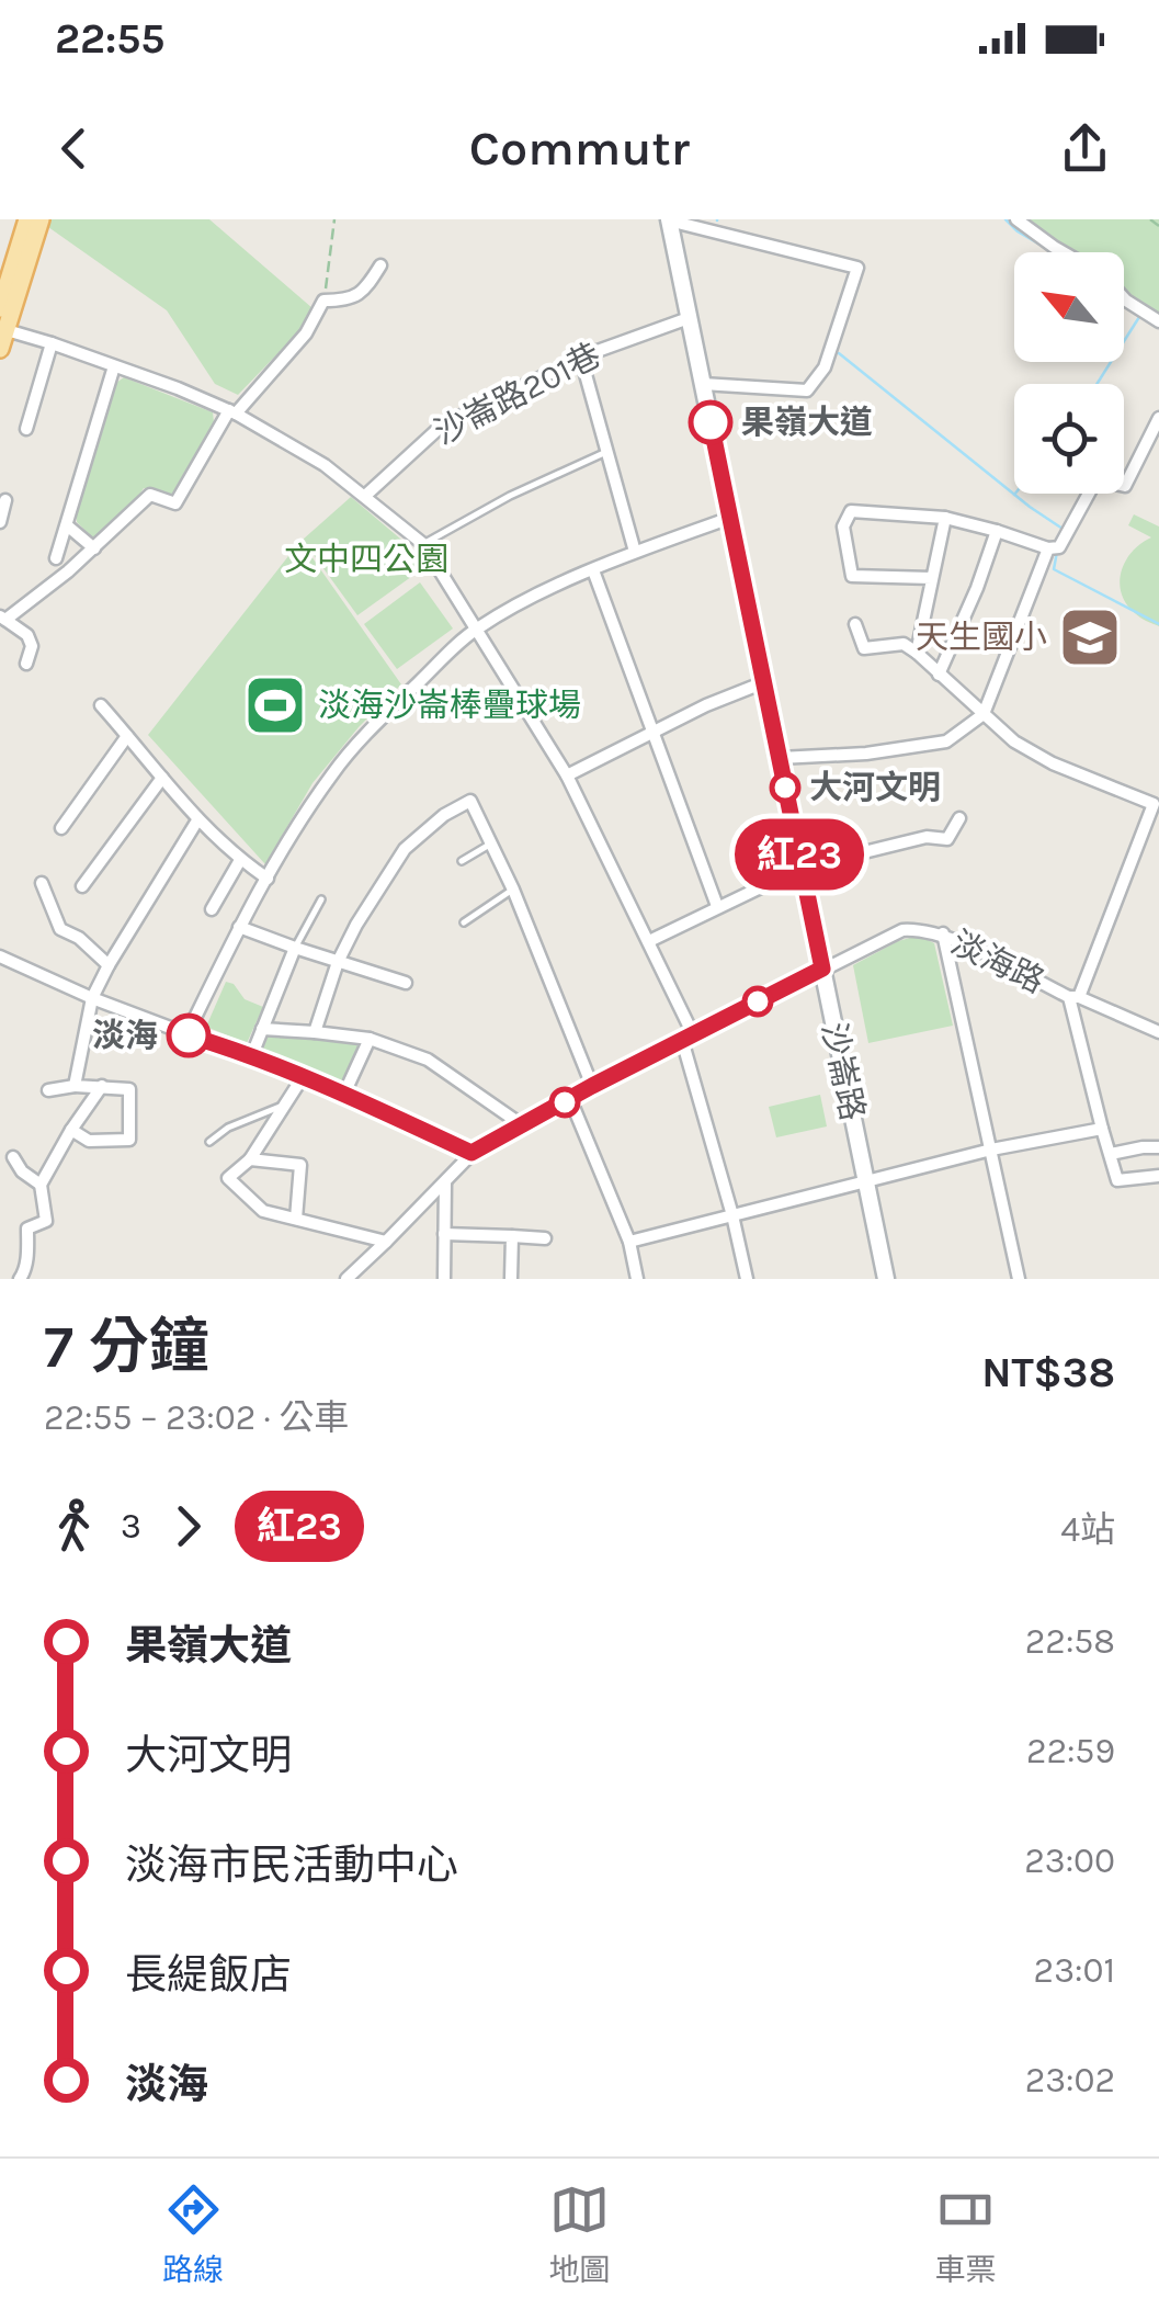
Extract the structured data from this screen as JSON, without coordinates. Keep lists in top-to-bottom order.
{
  "streets": {
    "street": ["沙崙路201巷", "淡海路", "沙崙路"]
  },
  "crossings": [
    ["沙崙路201巷", "沙崙路"],
    ["淡海路", "沙崙路"]
  ],
  "parks": ["文中四公園"],
  "places": {
    "other": ["果嶺大道", "大河文明", "淡海"],
    "school or university": ["天生國小"],
    "sports": ["淡海沙崙棒疊球場"]
  },
  "lines": ["bus line 紅23"],
  "north": "top left",
  "page": {
    "status": "22:55",
    "header": "Commutr",
    "on_map": "紅23",
    "heading": ["7 分鐘", "22:55 – 23:02 · 公車", "NT$38"],
    "legs": ["3", "紅23", "4站"],
    "list": [
      {
        "name": "果嶺大道",
        "value": "22:58"
      },
      {
        "name": "大河文明",
        "value": "22:59"
      },
      {
        "name": "淡海市民活動中心",
        "value": "23:00"
      },
      {
        "name": "長緹飯店",
        "value": "23:01"
      },
      {
        "name": "淡海",
        "value": "23:02"
      }
    ],
    "tabs": ["路線", "地圖", "車票"]
  }
}
